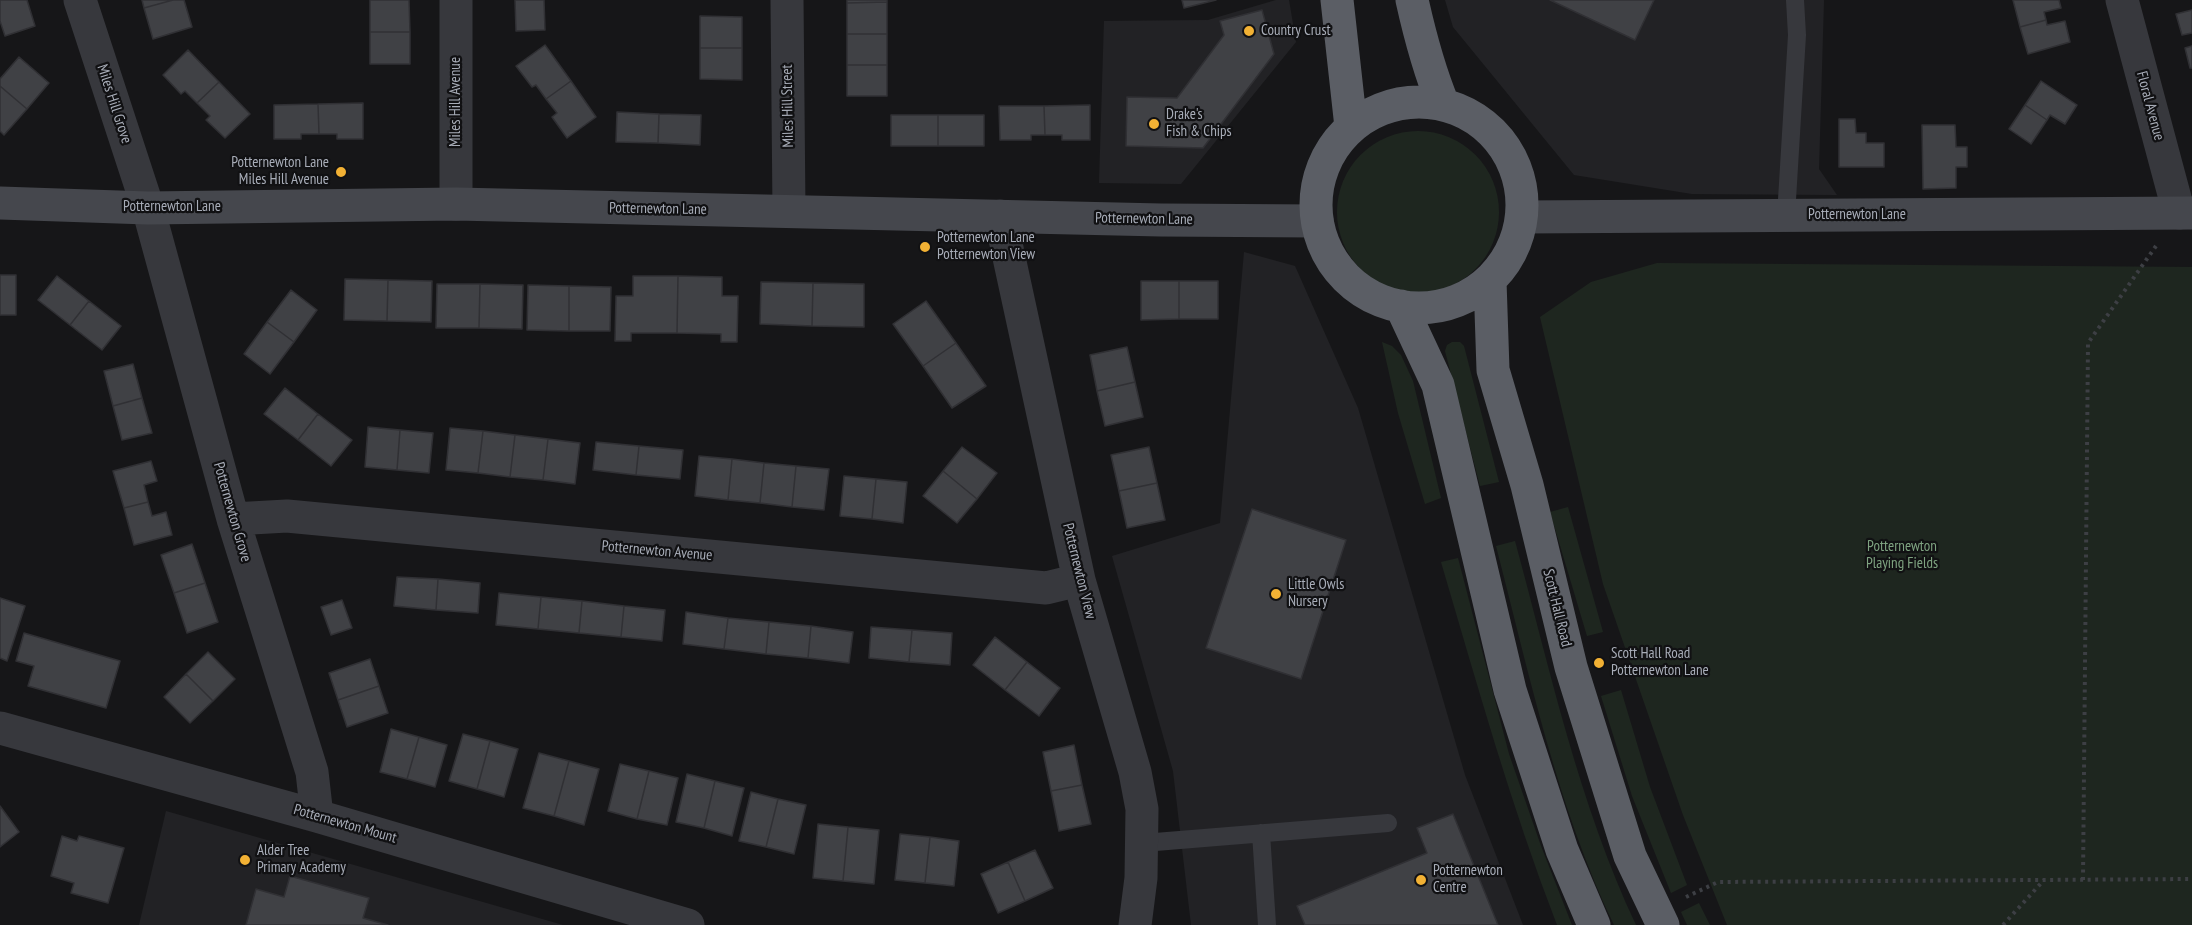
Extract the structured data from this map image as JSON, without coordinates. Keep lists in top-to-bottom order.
{
  "streets": {
    "highway": ["Scott Hall Road"],
    "main road": ["Potternewton Lane"],
    "street": [
      "Miles Hill Avenue",
      "Miles Hill Grove",
      "Miles Hill Street",
      "Floral Avenue",
      "Potternewton Grove",
      "Potternewton Avenue",
      "Potternewton View",
      "Potternewton Mount"
    ]
  },
  "crossings": [
    ["Miles Hill Avenue", "Potternewton Lane"],
    ["Miles Hill Grove", "Potternewton Lane"],
    ["Miles Hill Grove", "Potternewton Grove"],
    ["Miles Hill Street", "Potternewton Lane"],
    ["Floral Avenue", "Potternewton Lane"],
    ["Potternewton Lane", "Potternewton Grove"],
    ["Potternewton Lane", "Potternewton View"],
    ["Potternewton Lane", "Scott Hall Road"],
    ["Potternewton Grove", "Potternewton Avenue"],
    ["Potternewton Grove", "Potternewton Mount"],
    ["Potternewton Avenue", "Potternewton View"]
  ],
  "parks": ["Potternewton Playing Fields"],
  "places": [
    "Country Crust",
    "Drake's Fish & Chips",
    "Potternewton Lane Miles Hill Avenue",
    "Potternewton Lane Potternewton View",
    "Little Owls Nursery",
    "Scott Hall Road Potternewton Lane",
    "Alder Tree Primary Academy",
    "Potternewton Centre"
  ]
}
